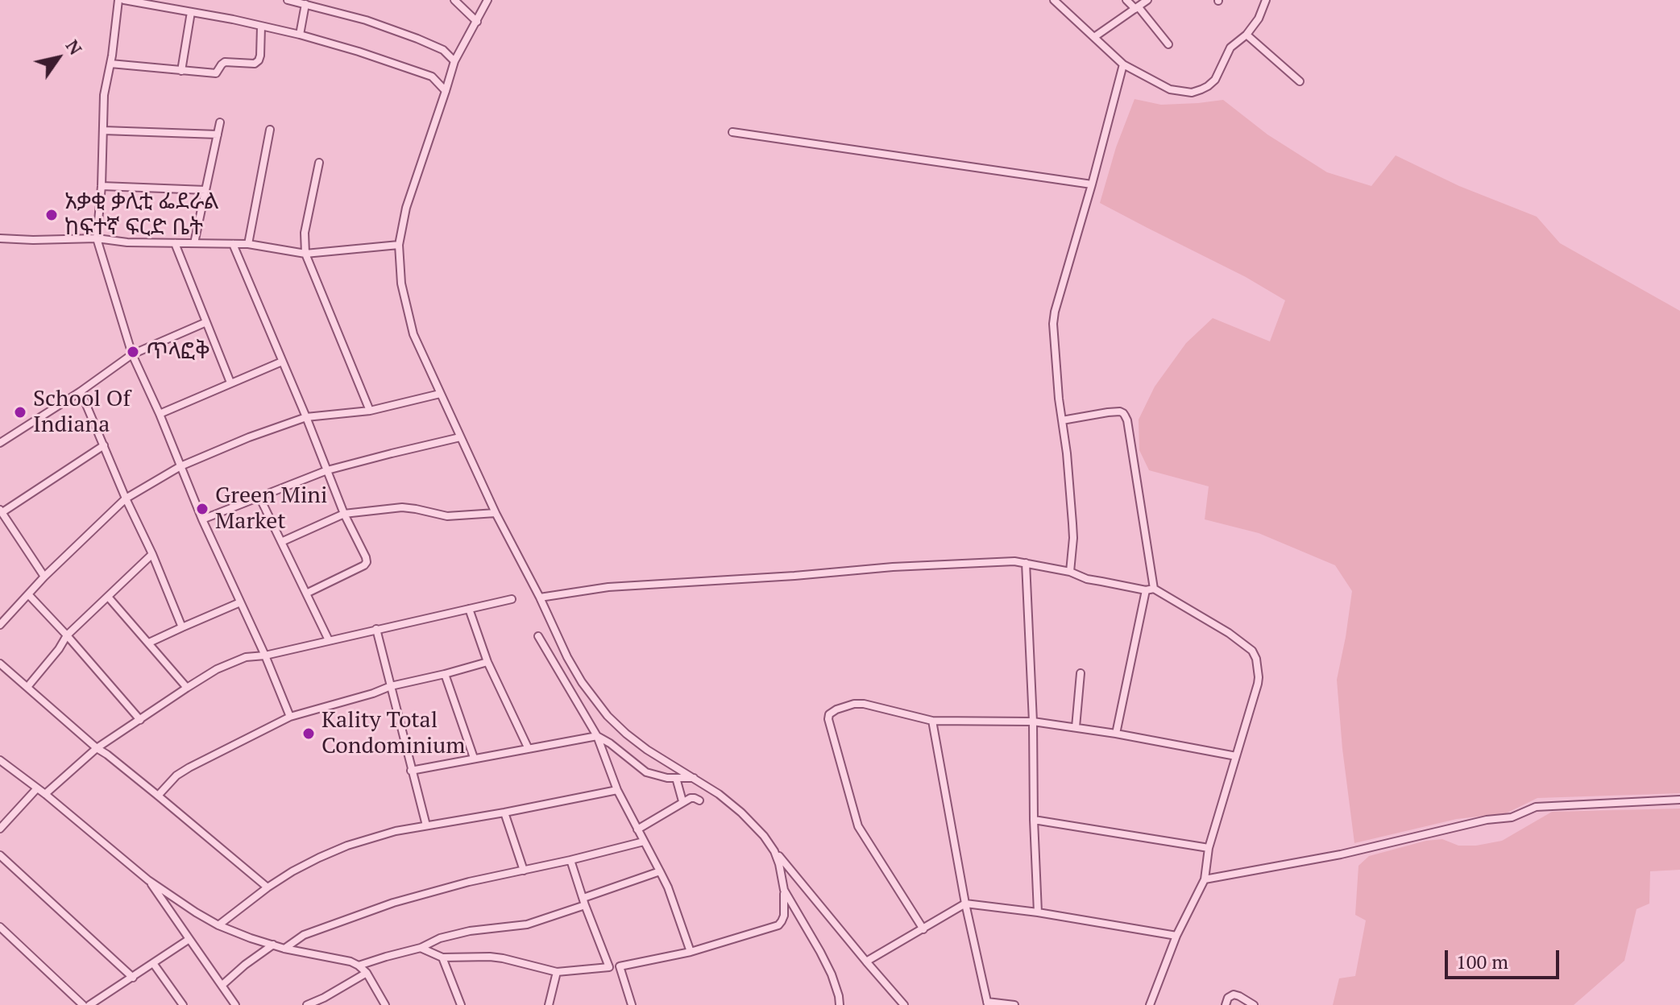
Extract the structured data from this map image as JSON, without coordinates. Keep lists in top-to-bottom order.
{
  "places": [
    "አቃቂ ቃሊቲ ፌደራል ከፍተኛ ፍርድ ቤት",
    "ጥላፎቅ",
    "School Of Indiana",
    "Green Mini Market",
    "Kality Total Condominium"
  ],
  "scale_bar": "100 m",
  "north": "top right"
}
